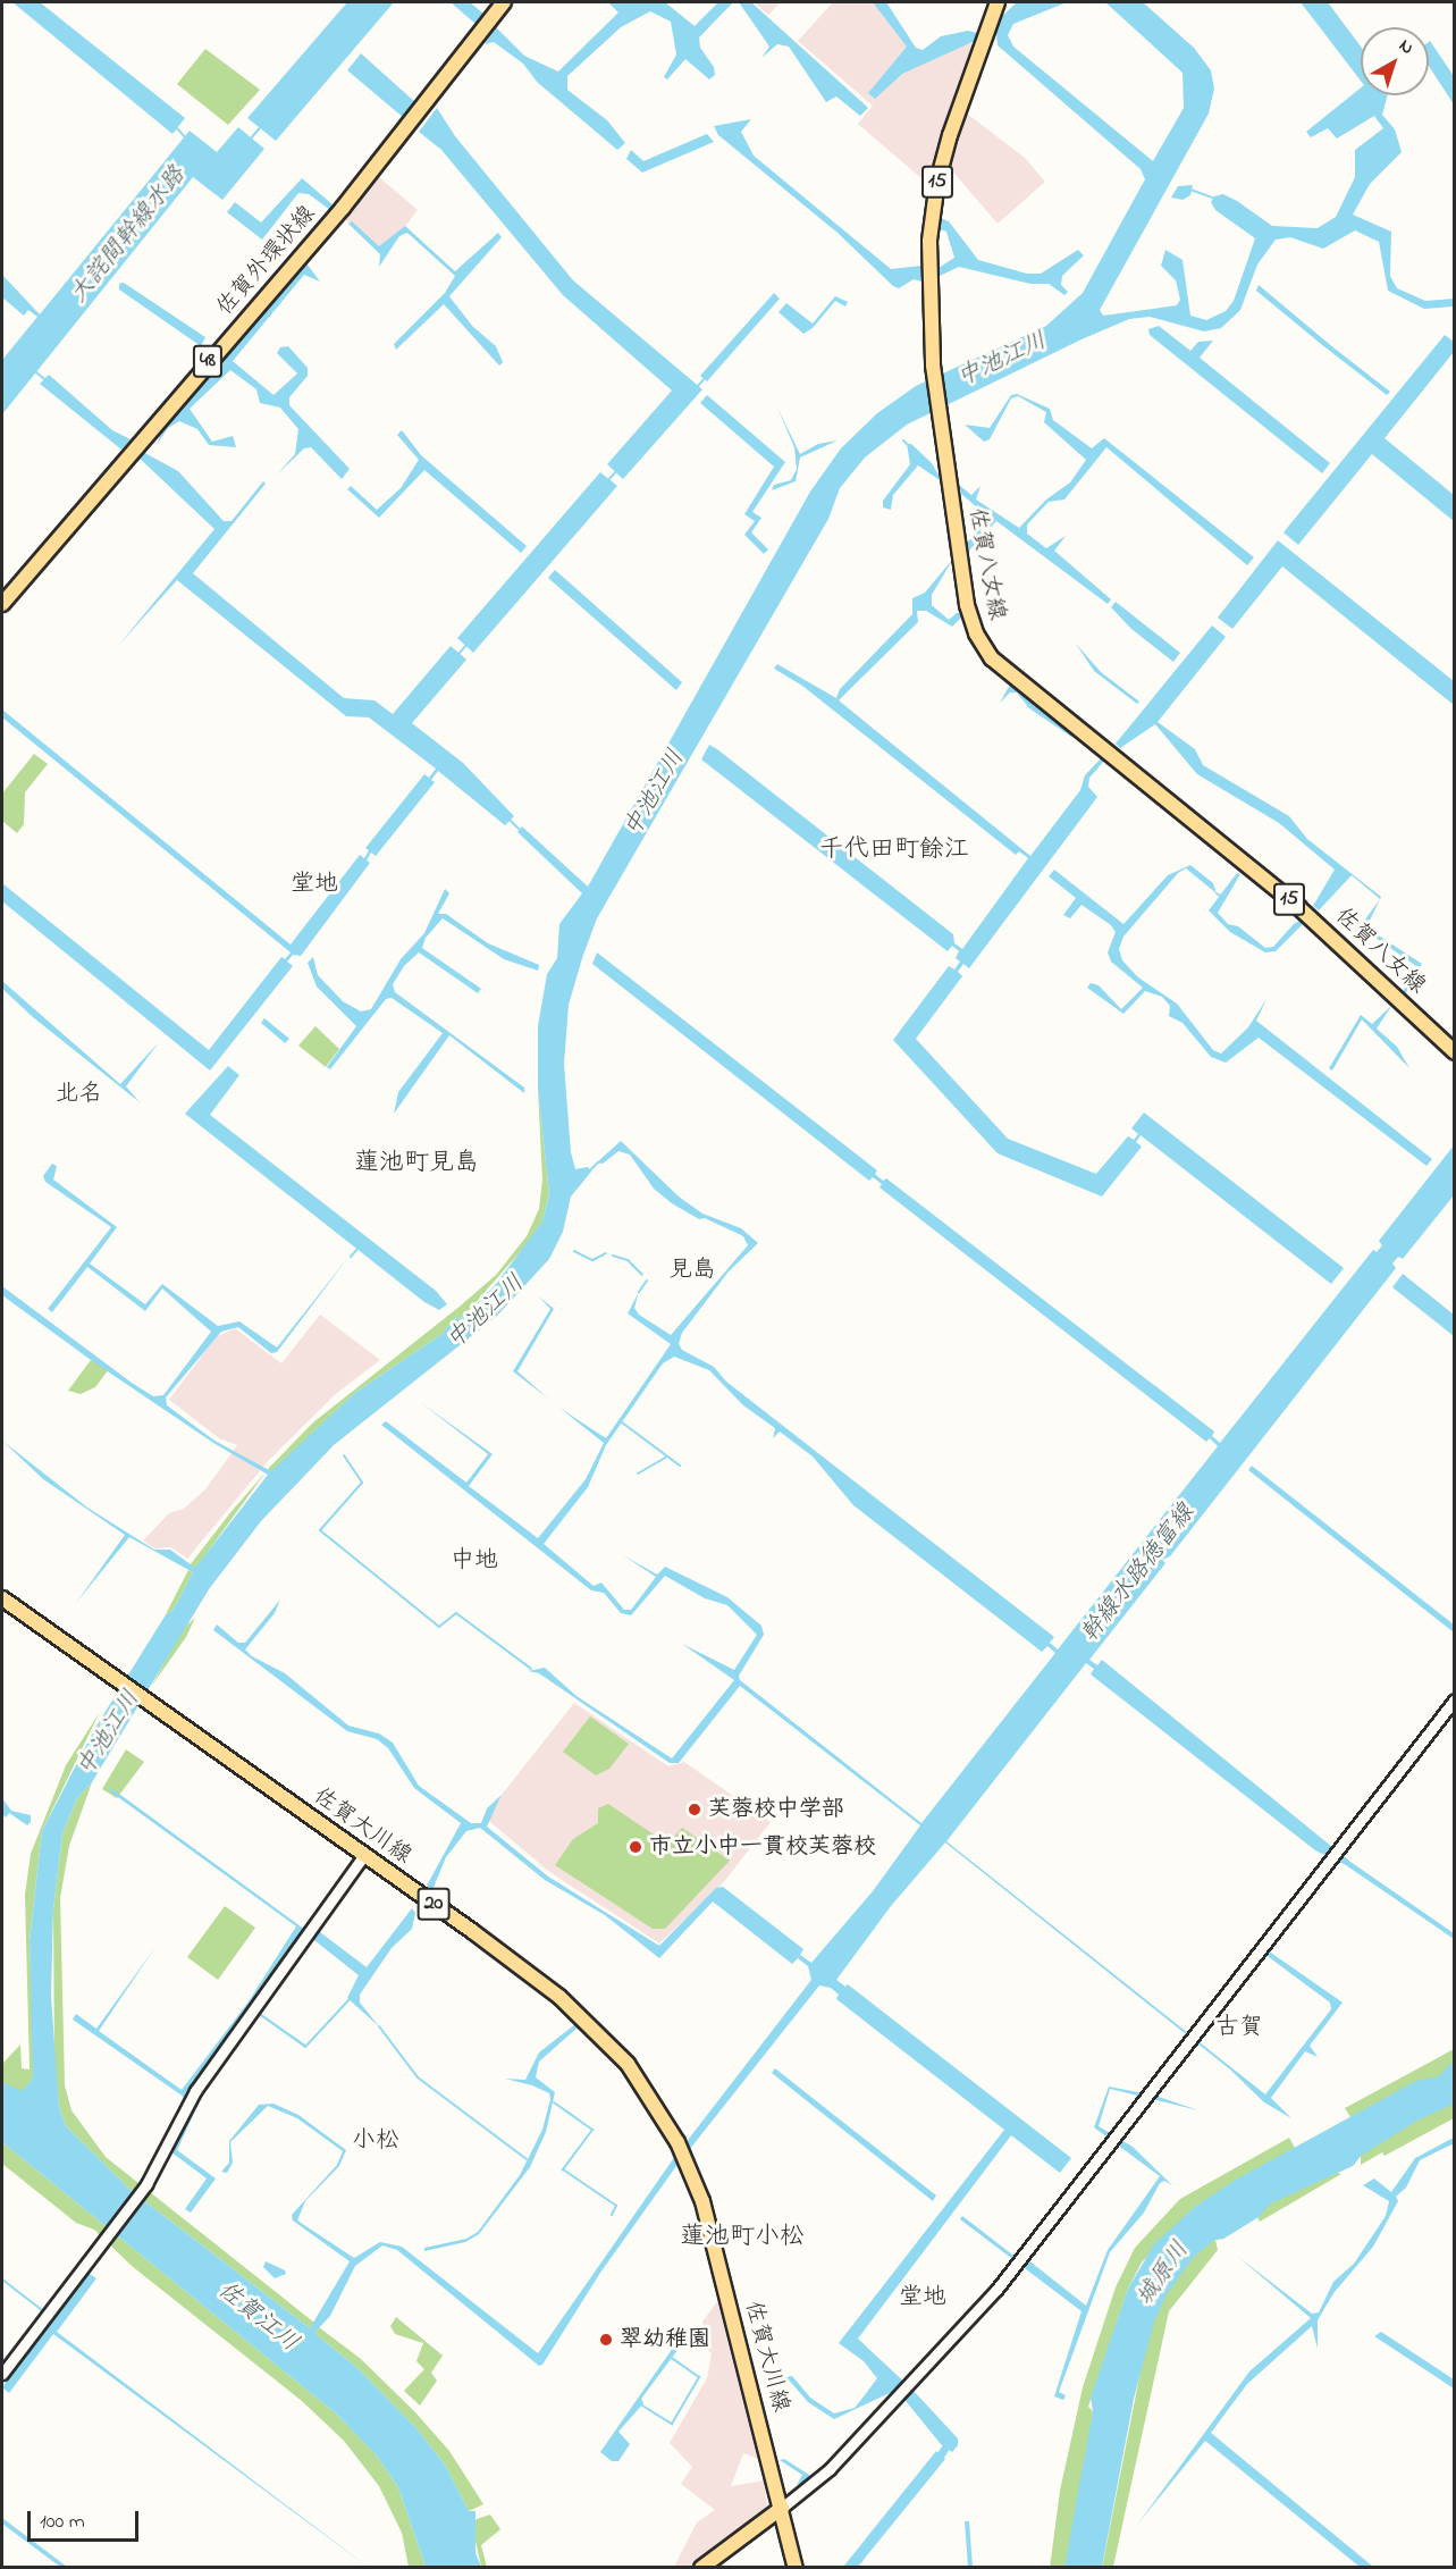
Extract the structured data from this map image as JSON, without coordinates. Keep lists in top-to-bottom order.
{
  "streets": {
    "main road": [
      "15",
      "佐賀外環状線",
      "48",
      "佐賀八女線",
      "佐賀大川線",
      "20"
    ]
  },
  "districts": [
    "千代田町餘江",
    "堂地",
    "北名",
    "蓮池町見島",
    "見島",
    "中地",
    "古賀",
    "小松",
    "蓮池町小松",
    "堂地"
  ],
  "water": [
    "大詫間幹線水路",
    "中池江川",
    "幹線水路徳富線",
    "城原川",
    "佐賀江川"
  ],
  "places": ["芙蓉校中学部", "市立小中一貫校芙蓉校", "翠幼稚園"],
  "scale_bar": "100 m",
  "north": "top right"
}
